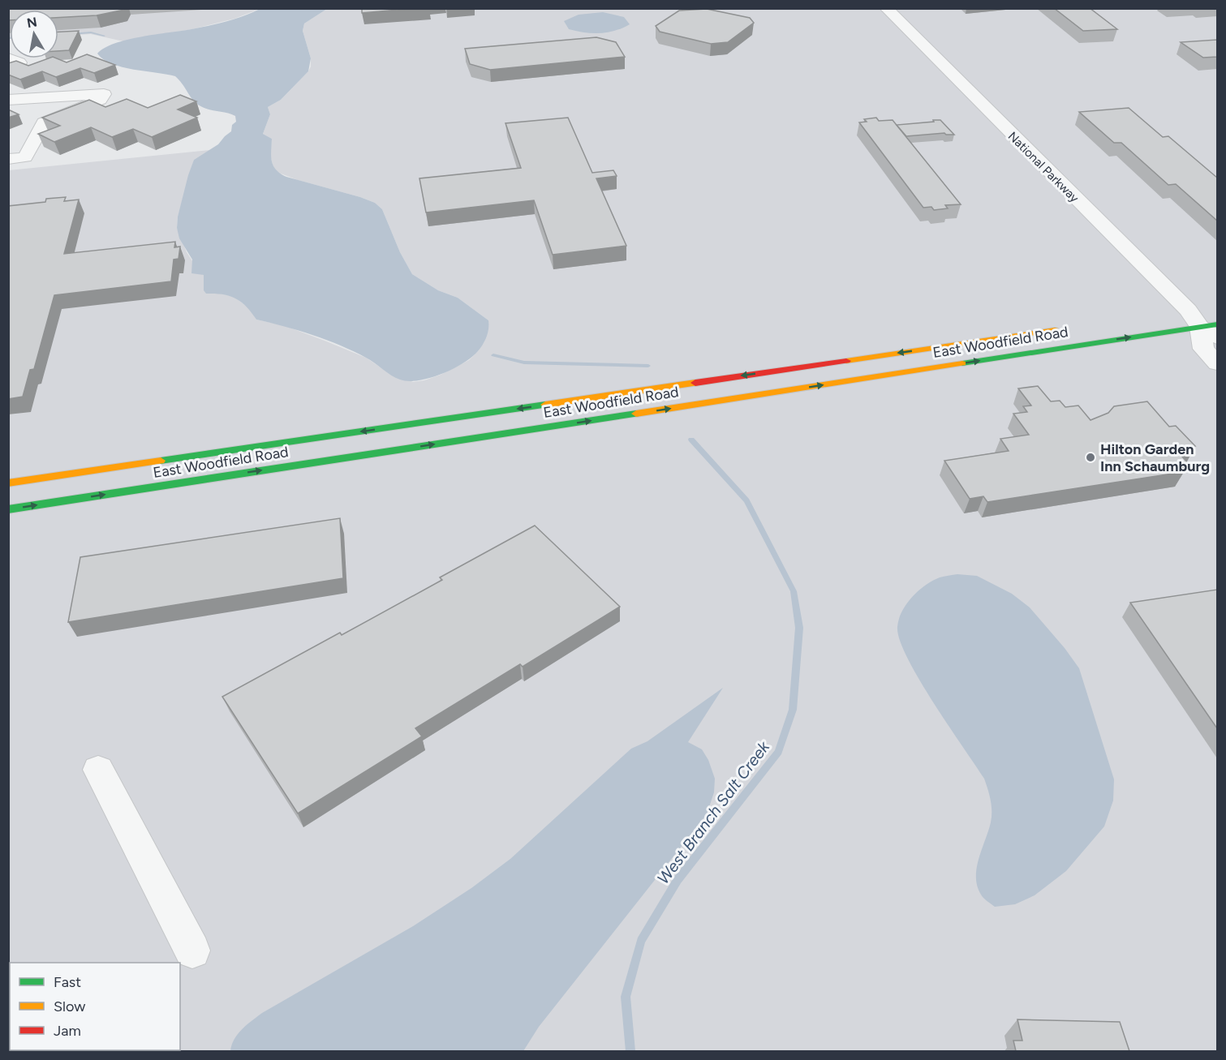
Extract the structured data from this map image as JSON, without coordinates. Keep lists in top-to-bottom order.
{
  "streets": {
    "street": ["National Parkway", "East Woodfield Road"]
  },
  "crossings": [
    ["National Parkway", "East Woodfield Road"]
  ],
  "water": ["West Branch Salt Creek"],
  "places": ["Hilton Garden Inn Schaumburg"],
  "legend": ["Fast", "Slow", "Jam"],
  "north": "top"
}
